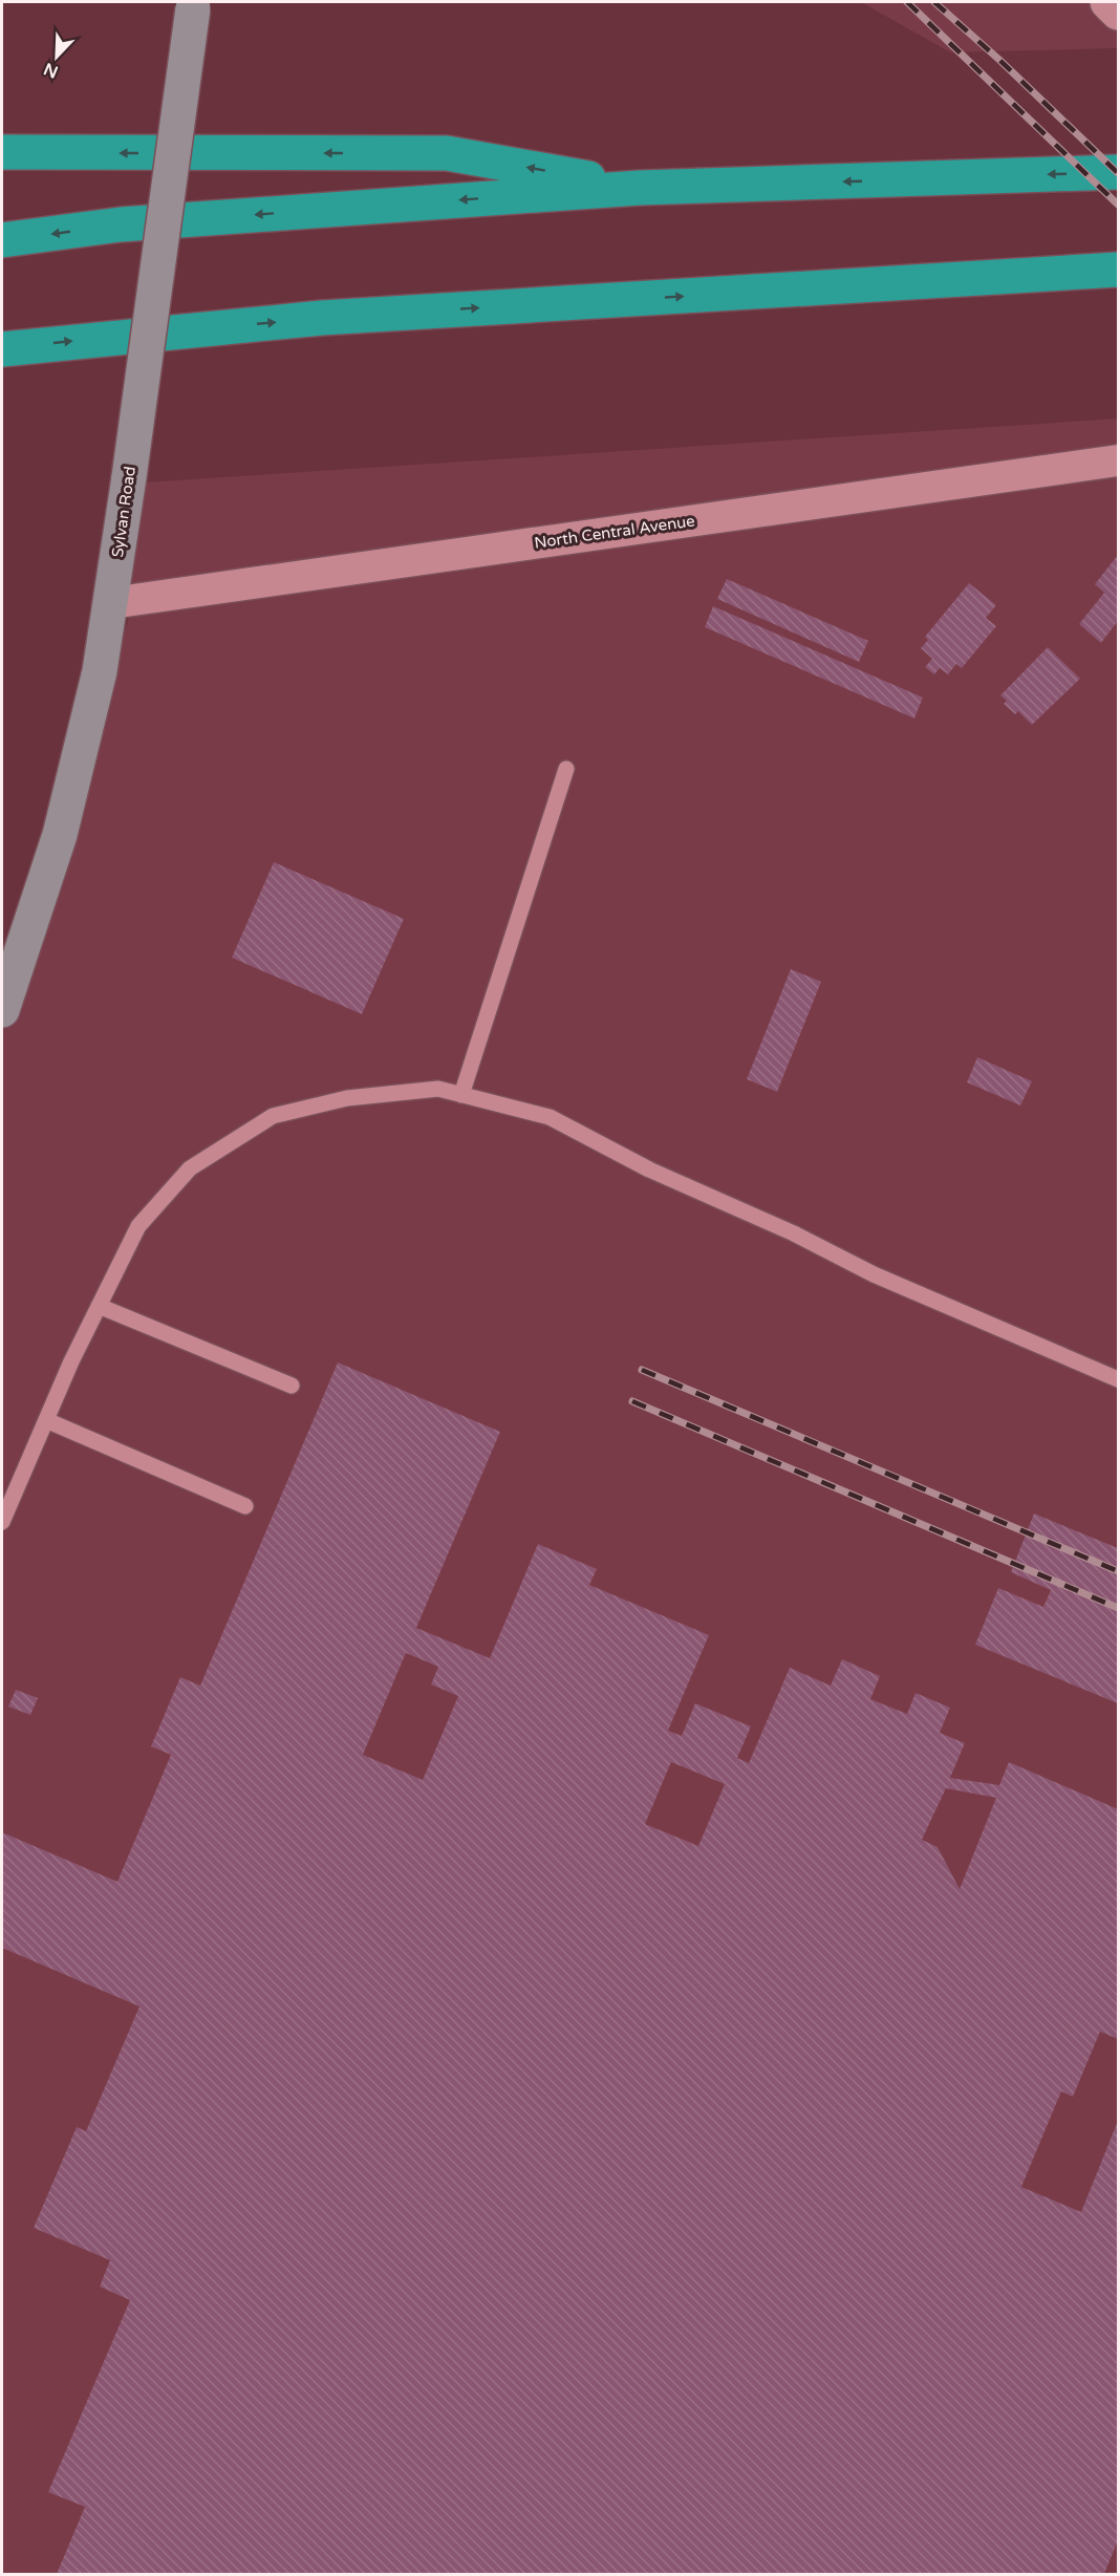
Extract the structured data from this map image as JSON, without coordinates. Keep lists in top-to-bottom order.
{
  "streets": {
    "main road": ["Sylvan Road"],
    "street": ["North Central Avenue"]
  },
  "crossings": [
    ["Sylvan Road", "North Central Avenue"]
  ],
  "north": "bottom left"
}
